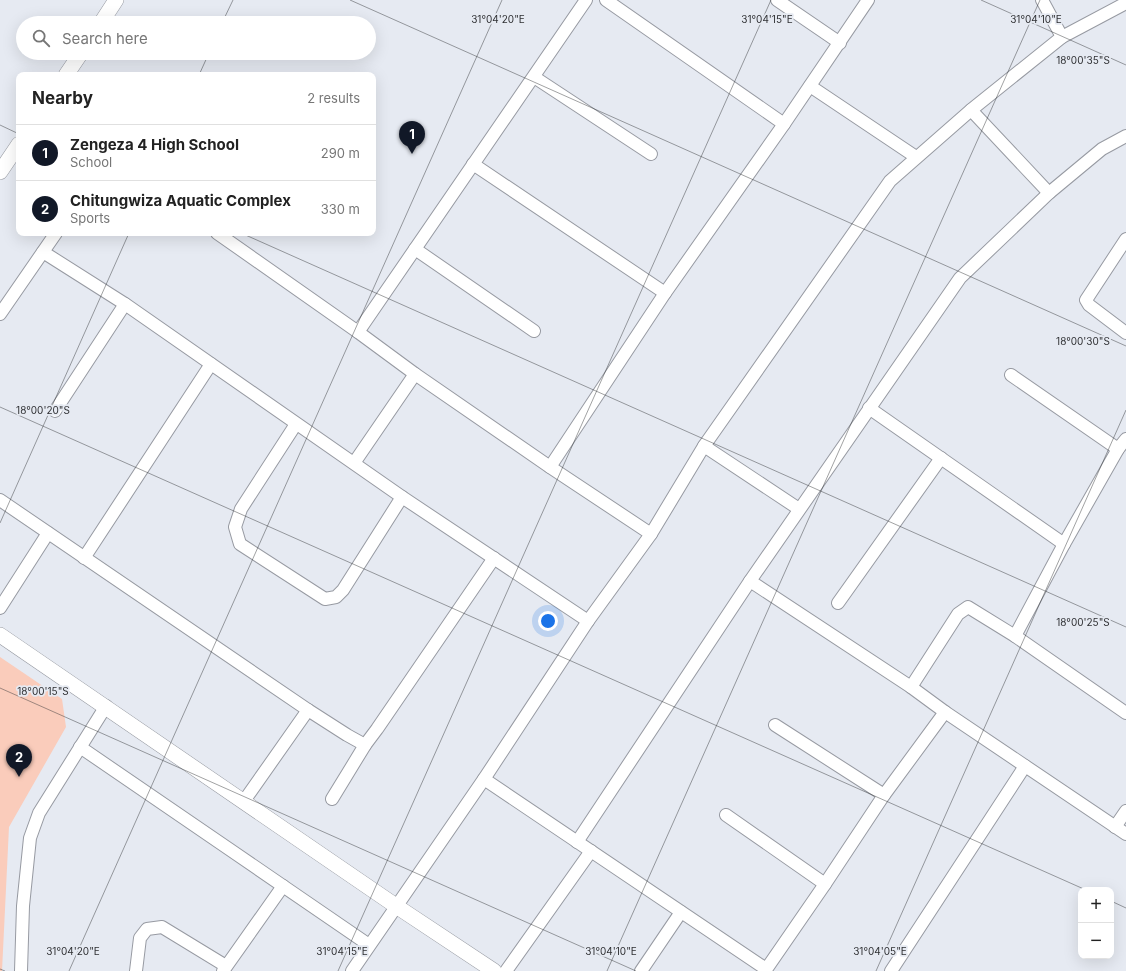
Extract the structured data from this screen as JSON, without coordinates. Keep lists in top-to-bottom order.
{
  "page": {
    "search": "Search here",
    "heading": ["Nearby", "2 results"],
    "pins": ["1", "2"],
    "list": [
      {
        "mark": "1",
        "name": "Zengeza 4 High School",
        "note": "School",
        "value": "290 m"
      },
      {
        "mark": "2",
        "name": "Chitungwiza Aquatic Complex",
        "note": "Sports",
        "value": "330 m"
      }
    ],
    "map_buttons": ["+", "−"]
  },
  "coordinates": [
    "31°04'20\"E",
    "31°04'15\"E",
    "31°04'10\"E",
    "18°00'35\"S",
    "18°00'30\"S",
    "18°00'20\"S",
    "18°00'25\"S",
    "18°00'15\"S",
    "31°04'05\"E"
  ]
}
